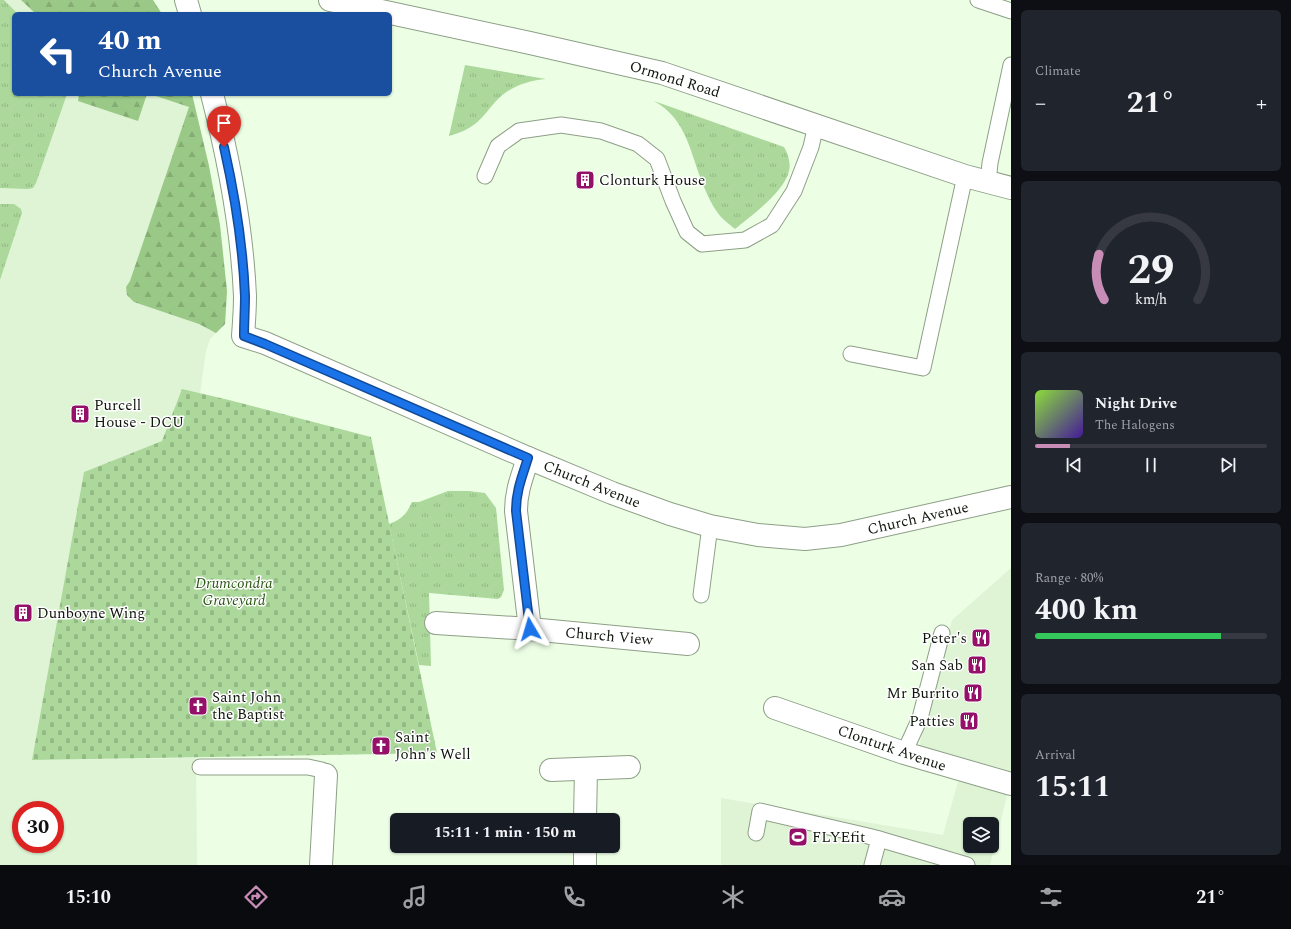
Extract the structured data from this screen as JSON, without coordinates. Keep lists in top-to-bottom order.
{
  "streets": {
    "street": [
      "Ormond Road",
      "Church Avenue",
      "Church View",
      "Clonturk Avenue"
    ]
  },
  "parks": ["Drumcondra Graveyard"],
  "places": {
    "building": ["Clonturk House", "Purcell House - DCU", "Dunboyne Wing"],
    "restaurant": [
      "Peter's",
      "San Sab",
      "Mr Burrito",
      "Patties"
    ],
    "church": ["Saint John the Baptist", "Saint John's Well"],
    "sports": ["FLYEfit"]
  },
  "page": {
    "tile": [
      "Climate",
      ["Range · 80%", "400 km"],
      ["Arrival", "15:11"]
    ],
    "turn": ["40 m", "Church Avenue"],
    "heat": ["−", "21°", "+"],
    "song": ["Night Drive", "The Halogens"],
    "limit": "30",
    "trip": "15:11 · 1 min · 150 m",
    "tabs": ["15:10", "21°"],
    "gauge": ["29", "km/h"]
  }
}
